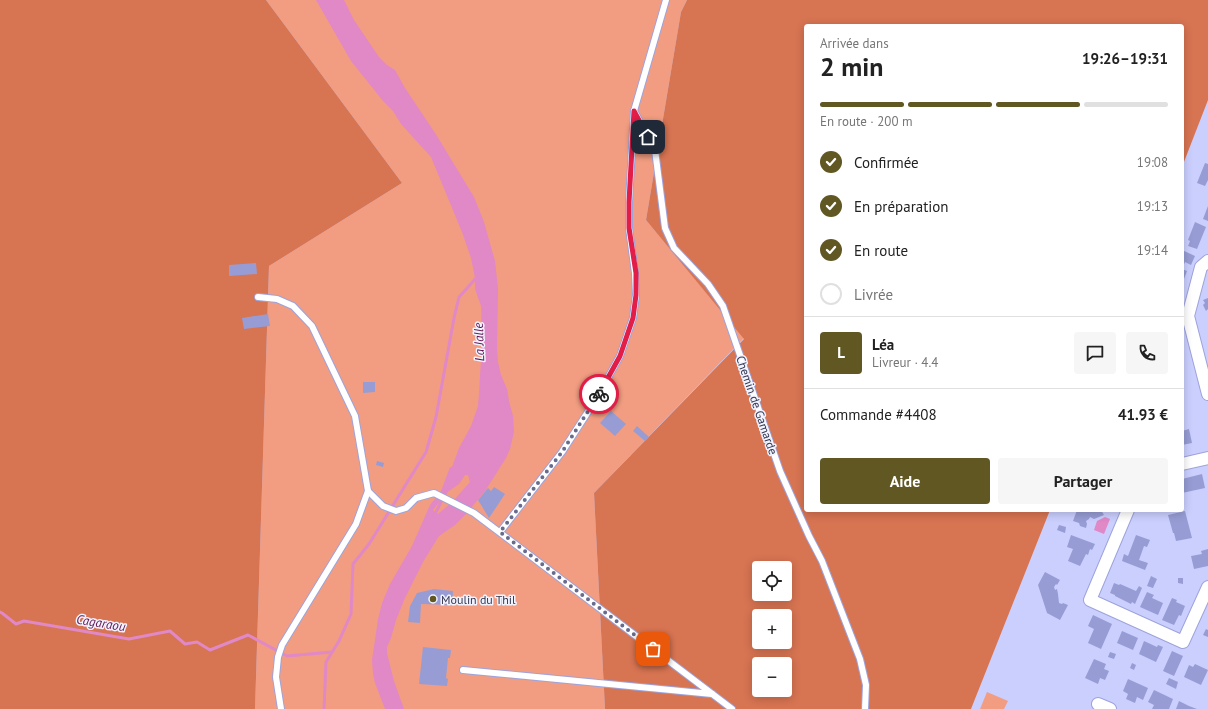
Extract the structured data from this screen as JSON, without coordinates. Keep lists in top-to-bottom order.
{
  "streets": {
    "lane": ["Chemin de Gamarde"]
  },
  "water": ["La Jalle", "Cagaraou"],
  "places": ["Moulin du Thil"],
  "page": {
    "heading": ["2 min", "Arrivée dans", "19:26–19:31"],
    "panel": [
      "Léa",
      "Livreur · 4.4",
      "Commande #4408",
      "41.93 €"
    ],
    "bar": "En route · 200 m",
    "list": [
      ["Confirmée", "19:08"],
      ["En préparation", "19:13"],
      ["En route", "19:14"],
      "Livrée"
    ],
    "round": "L",
    "buttons": ["Aide", "Partager"],
    "map_buttons": ["+", "−"]
  }
}
